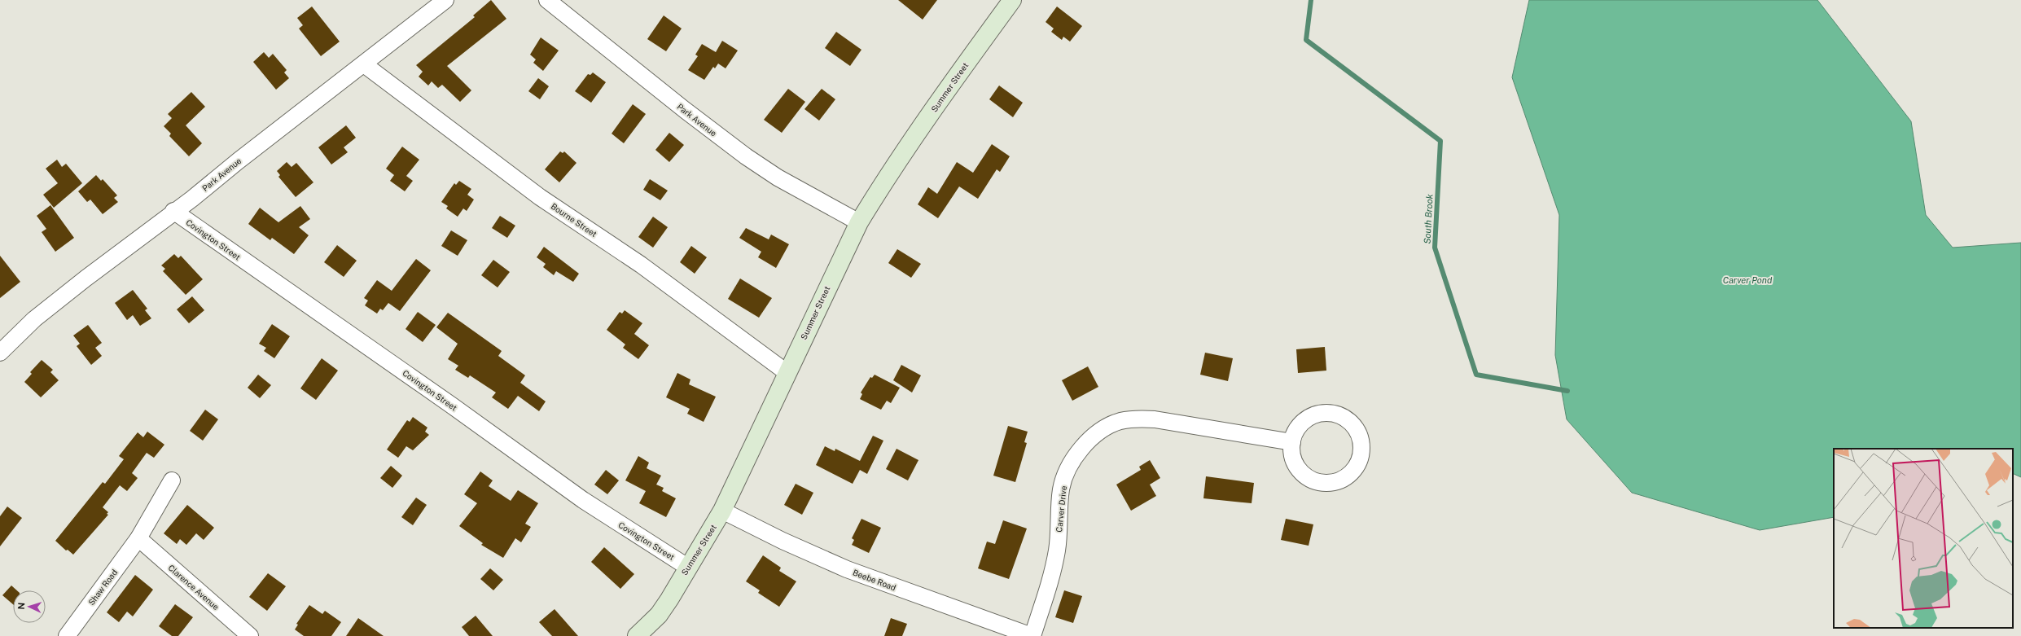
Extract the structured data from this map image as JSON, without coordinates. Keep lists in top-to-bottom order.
{
  "streets": {
    "main road": ["Summer Street"],
    "street": [
      "Park Avenue",
      "Bourne Street",
      "Covington Street",
      "Carver Drive",
      "Beebe Road",
      "Shaw Road",
      "Clarence Avenue"
    ]
  },
  "crossings": [
    ["Summer Street", "Park Avenue"],
    ["Summer Street", "Bourne Street"],
    ["Summer Street", "Covington Street"],
    ["Summer Street", "Beebe Road"],
    ["Park Avenue", "Bourne Street"],
    ["Park Avenue", "Covington Street"],
    ["Carver Drive", "Beebe Road"],
    ["Shaw Road", "Clarence Avenue"]
  ],
  "water": ["South Brook", "Carver Pond"],
  "north": "left"
}
